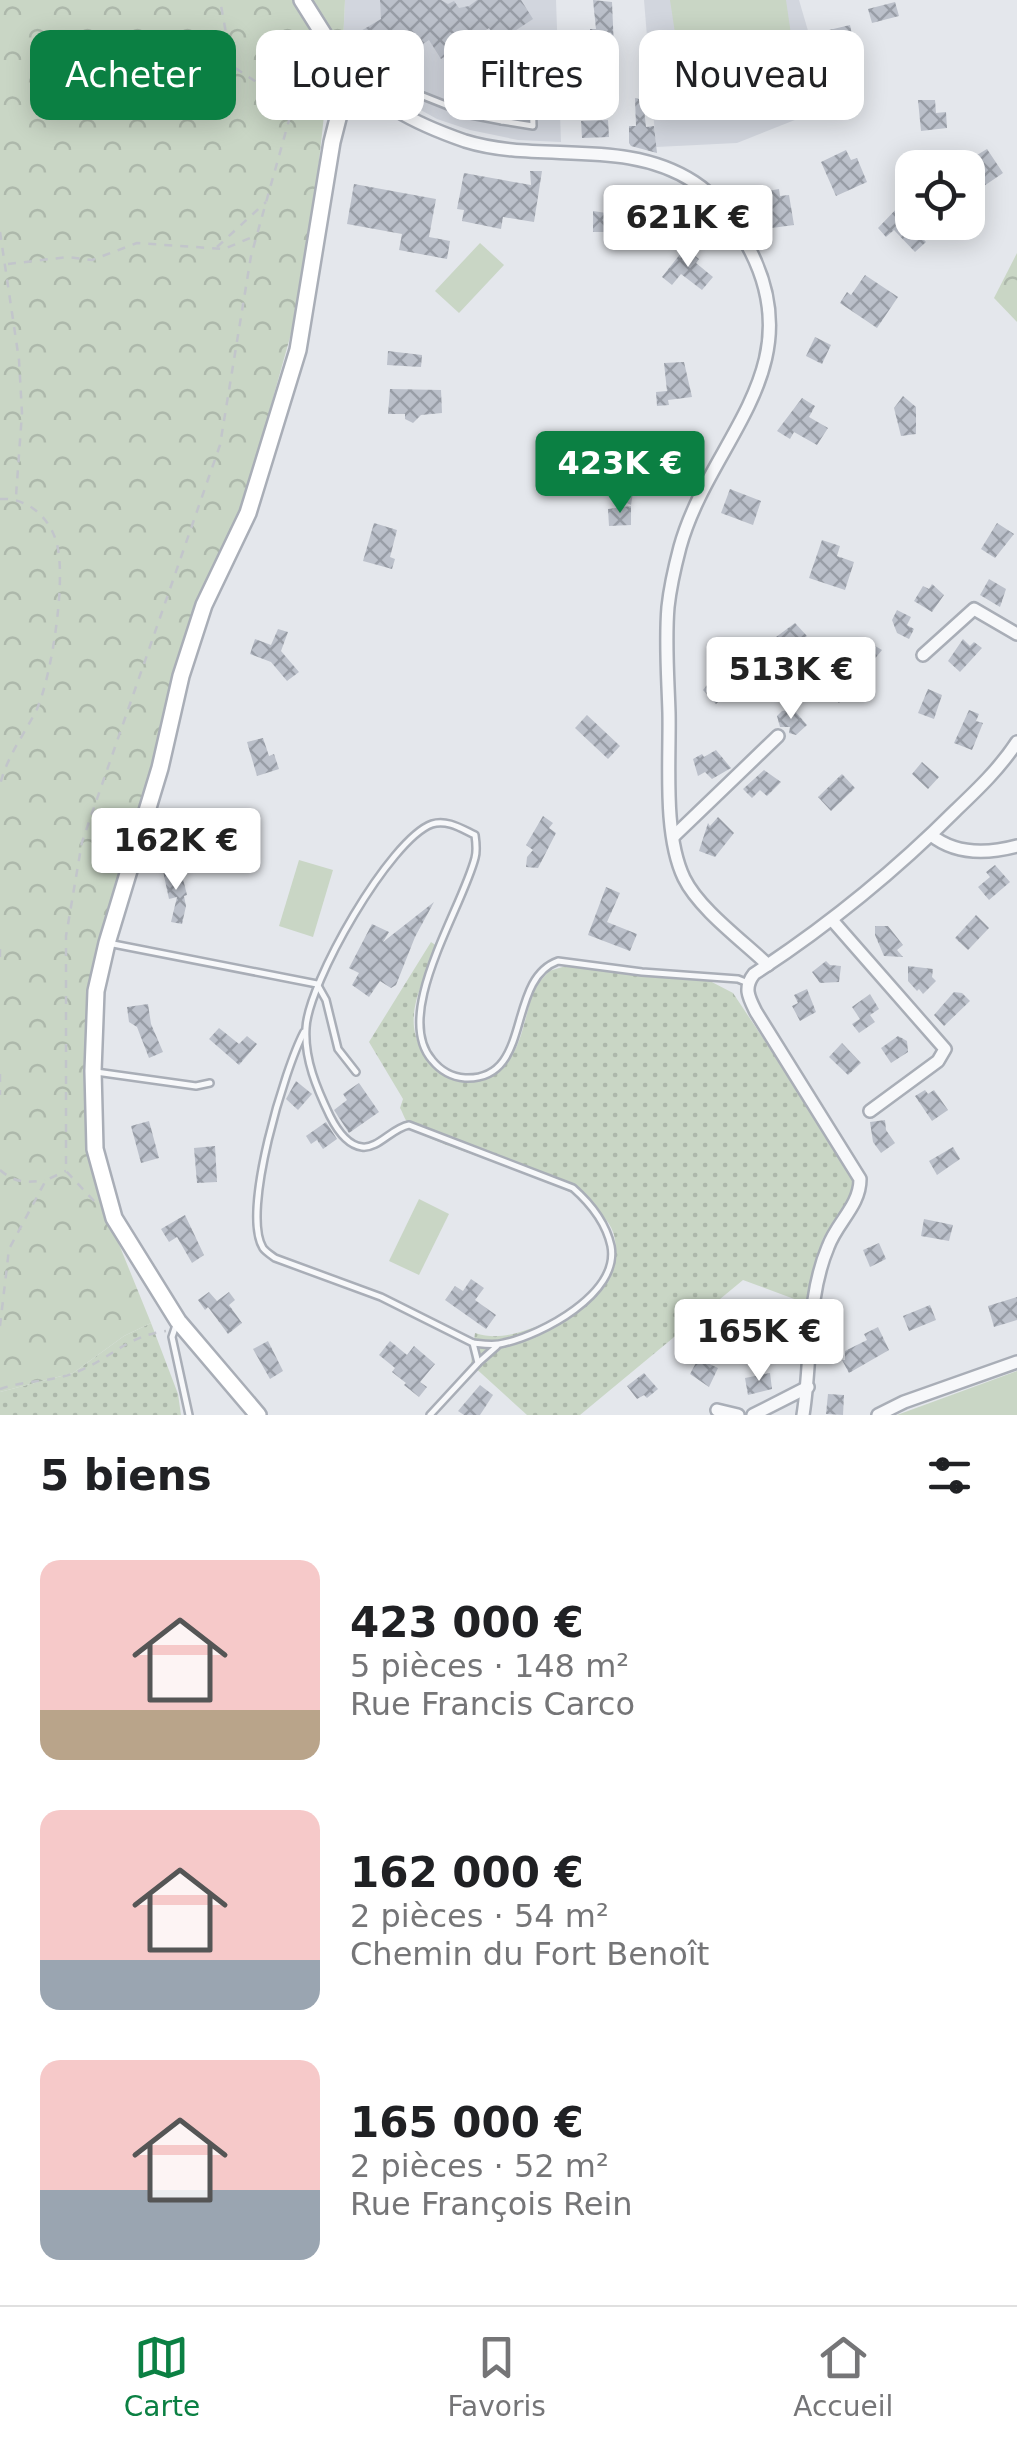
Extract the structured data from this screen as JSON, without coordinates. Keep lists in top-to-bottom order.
{
  "page": {
    "chip": [
      "Acheter",
      "Louer",
      "Filtres",
      "Nouveau"
    ],
    "price": [
      "621K €",
      "423K €",
      "513K €",
      "162K €",
      "165K €"
    ],
    "heading": "5 biens",
    "list": [
      {
        "name": "423 000 €",
        "note": "5 pièces · 148 m² · Rue Francis Carco"
      },
      {
        "name": "162 000 €",
        "note": "2 pièces · 54 m² · Chemin du Fort Benoît"
      },
      {
        "name": "165 000 €",
        "note": "2 pièces · 52 m² · Rue François Rein"
      }
    ],
    "tabs": ["Carte", "Favoris", "Accueil"]
  }
}
